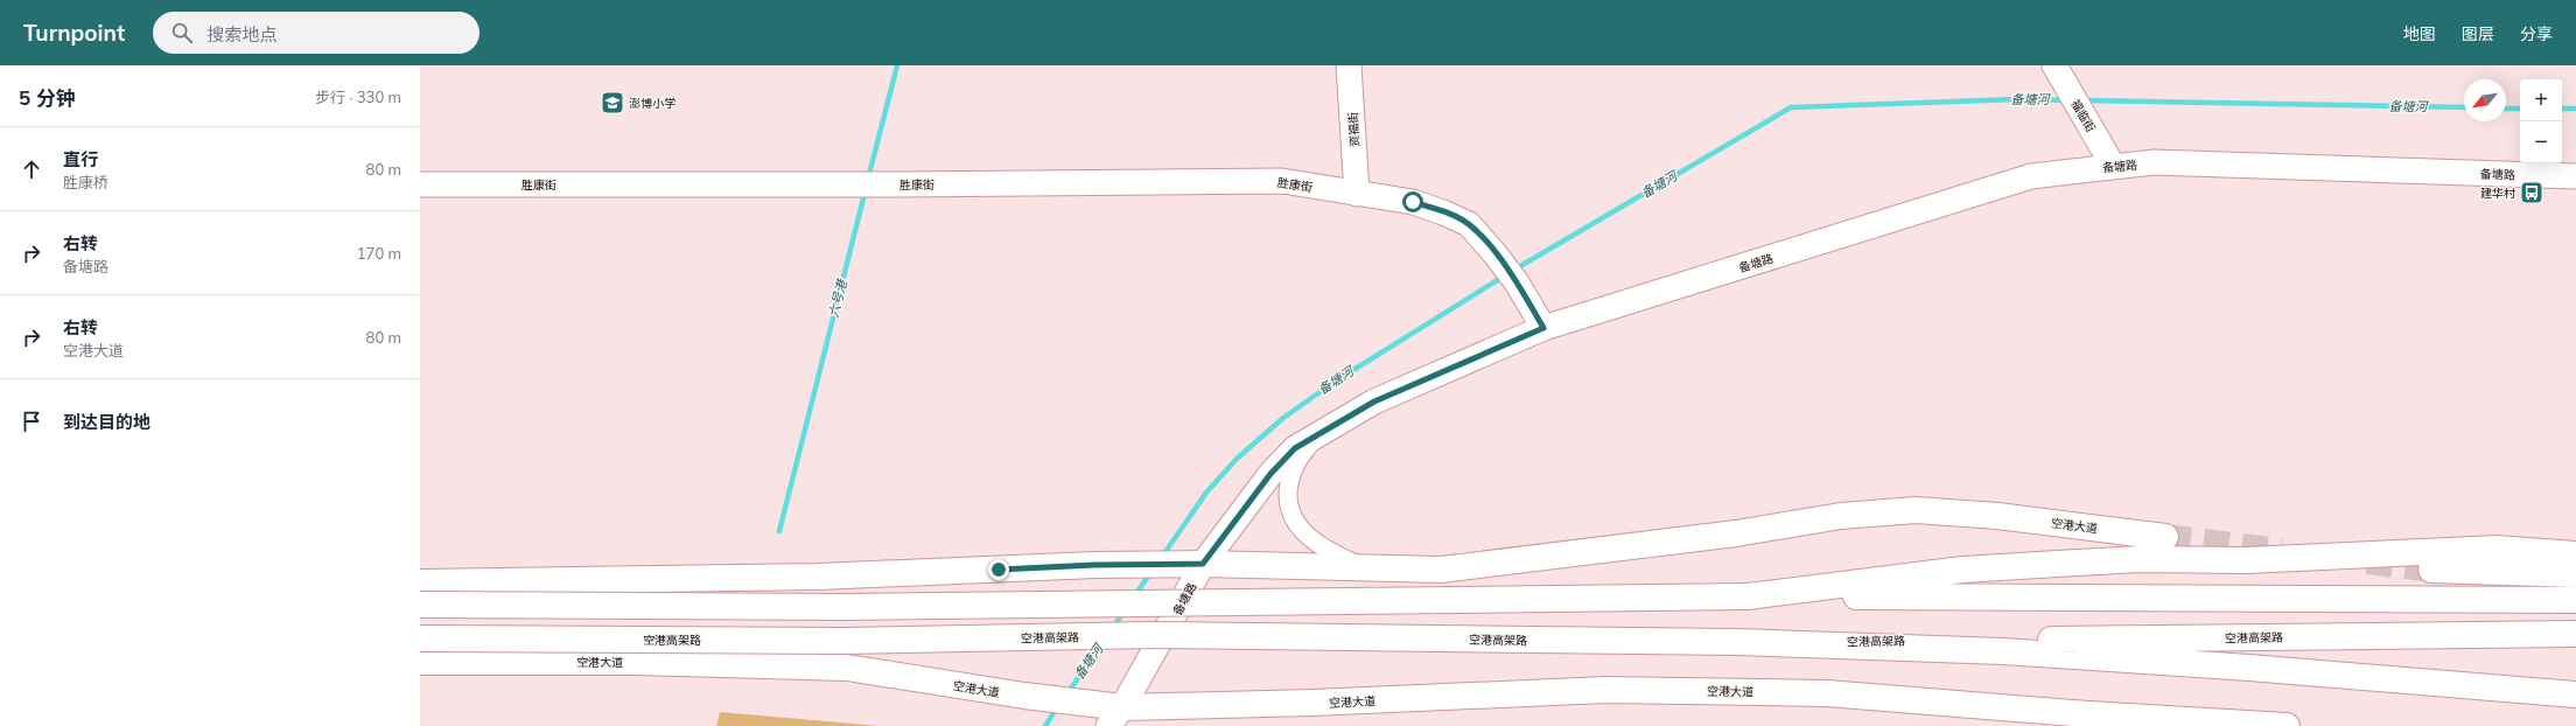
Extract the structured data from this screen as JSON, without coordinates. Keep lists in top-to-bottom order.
{
  "streets": {
    "main road": ["空港大道", "空港高架路"],
    "street": [
      "福临街",
      "资福街",
      "备塘路",
      "胜康街"
    ]
  },
  "crossings": [
    ["福临街", "备塘路"],
    ["资福街", "胜康街"],
    ["备塘路", "胜康街"],
    ["备塘路", "空港大道"]
  ],
  "water": ["备塘河", "六号港"],
  "places": {
    "school or university": ["澎博小学"],
    "bus stop": ["建华村"]
  },
  "north": "bottom left",
  "page": {
    "header": "Turnpoint",
    "search": "搜索地点",
    "nav": ["地图", "图层", "分享"],
    "heading": ["5 分钟", "步行 · 330 m"],
    "map_buttons": ["+", "−"],
    "list": [
      ["直行", "胜康桥", "80 m"],
      ["右转", "备塘路", "170 m"],
      ["右转", "空港大道", "80 m"],
      "到达目的地"
    ]
  }
}
